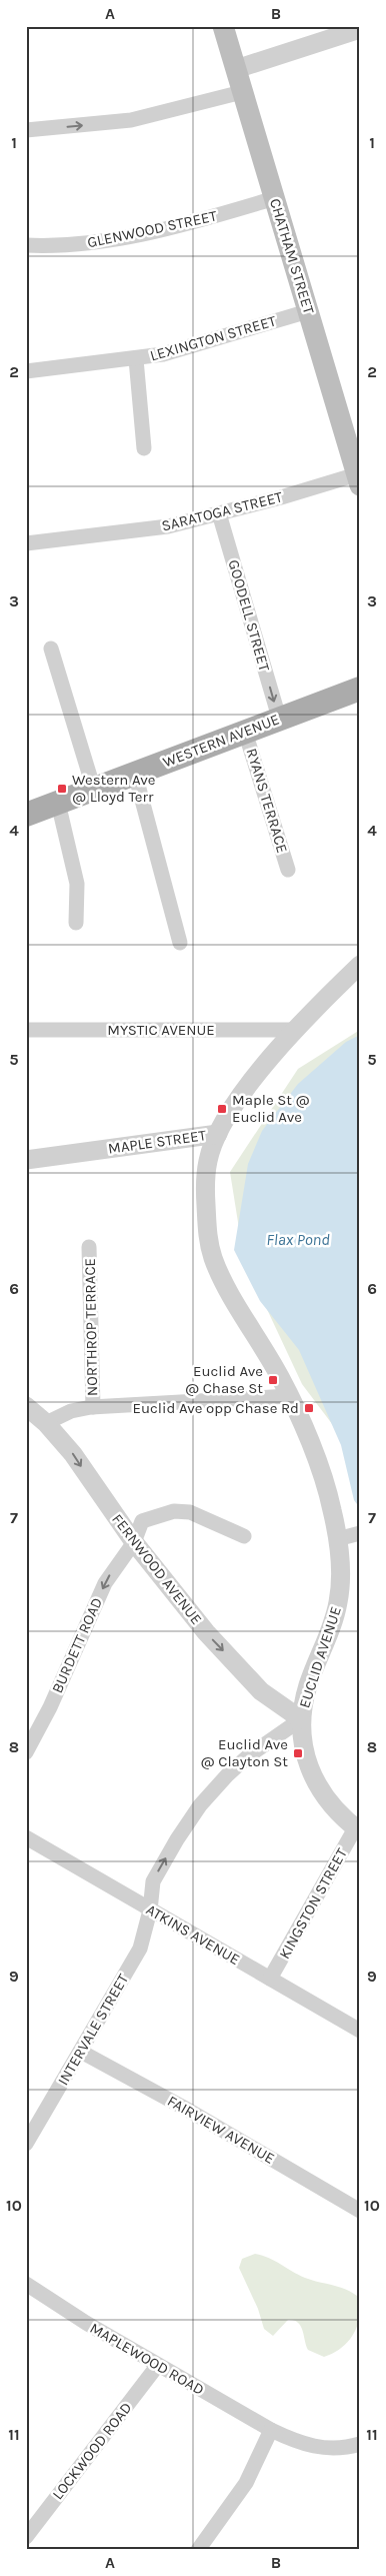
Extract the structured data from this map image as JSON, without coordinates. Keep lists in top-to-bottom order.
{
  "streets": {
    "main road": ["CHATHAM STREET", "WESTERN AVENUE"],
    "street": [
      "GLENWOOD STREET",
      "LEXINGTON STREET",
      "SARATOGA STREET",
      "GOODELL STREET",
      "RYANS TERRACE",
      "MYSTIC AVENUE",
      "MAPLE STREET",
      "NORTHROP TERRACE",
      "FERNWOOD AVENUE",
      "BURDETT ROAD",
      "EUCLID AVENUE",
      "KINGSTON STREET",
      "ATKINS AVENUE",
      "INTERVALE STREET",
      "FAIRVIEW AVENUE",
      "MAPLEWOOD ROAD",
      "LOCKWOOD ROAD"
    ]
  },
  "crossings": [
    ["GLENWOOD STREET", "CHATHAM STREET"],
    ["CHATHAM STREET", "LEXINGTON STREET"],
    ["CHATHAM STREET", "SARATOGA STREET"],
    ["SARATOGA STREET", "GOODELL STREET"],
    ["GOODELL STREET", "WESTERN AVENUE"],
    ["WESTERN AVENUE", "RYANS TERRACE"],
    ["MYSTIC AVENUE", "MAPLE STREET"],
    ["MAPLE STREET", "EUCLID AVENUE"],
    ["FERNWOOD AVENUE", "BURDETT ROAD"],
    ["FERNWOOD AVENUE", "EUCLID AVENUE"],
    ["FERNWOOD AVENUE", "INTERVALE STREET"],
    ["EUCLID AVENUE", "KINGSTON STREET"],
    ["EUCLID AVENUE", "INTERVALE STREET"],
    ["KINGSTON STREET", "ATKINS AVENUE"],
    ["ATKINS AVENUE", "INTERVALE STREET"],
    ["INTERVALE STREET", "FAIRVIEW AVENUE"],
    ["MAPLEWOOD ROAD", "LOCKWOOD ROAD"]
  ],
  "one_way": [
    "GOODELL STREET",
    "FERNWOOD AVENUE",
    "BURDETT ROAD",
    "INTERVALE STREET"
  ],
  "water": ["Flax Pond"],
  "places": {
    "transit": [
      "Western Ave @ Lloyd Terr",
      "Maple St @ Euclid Ave",
      "Euclid Ave @ Chase St",
      "Euclid Ave opp Chase Rd",
      "Euclid Ave @ Clayton St"
    ]
  },
  "grid": {
    "columns": ["A", "B"],
    "rows": [
      "1",
      "2",
      "3",
      "4",
      "5",
      "6",
      "7",
      "8",
      "9",
      "10",
      "11"
    ]
  }
}
